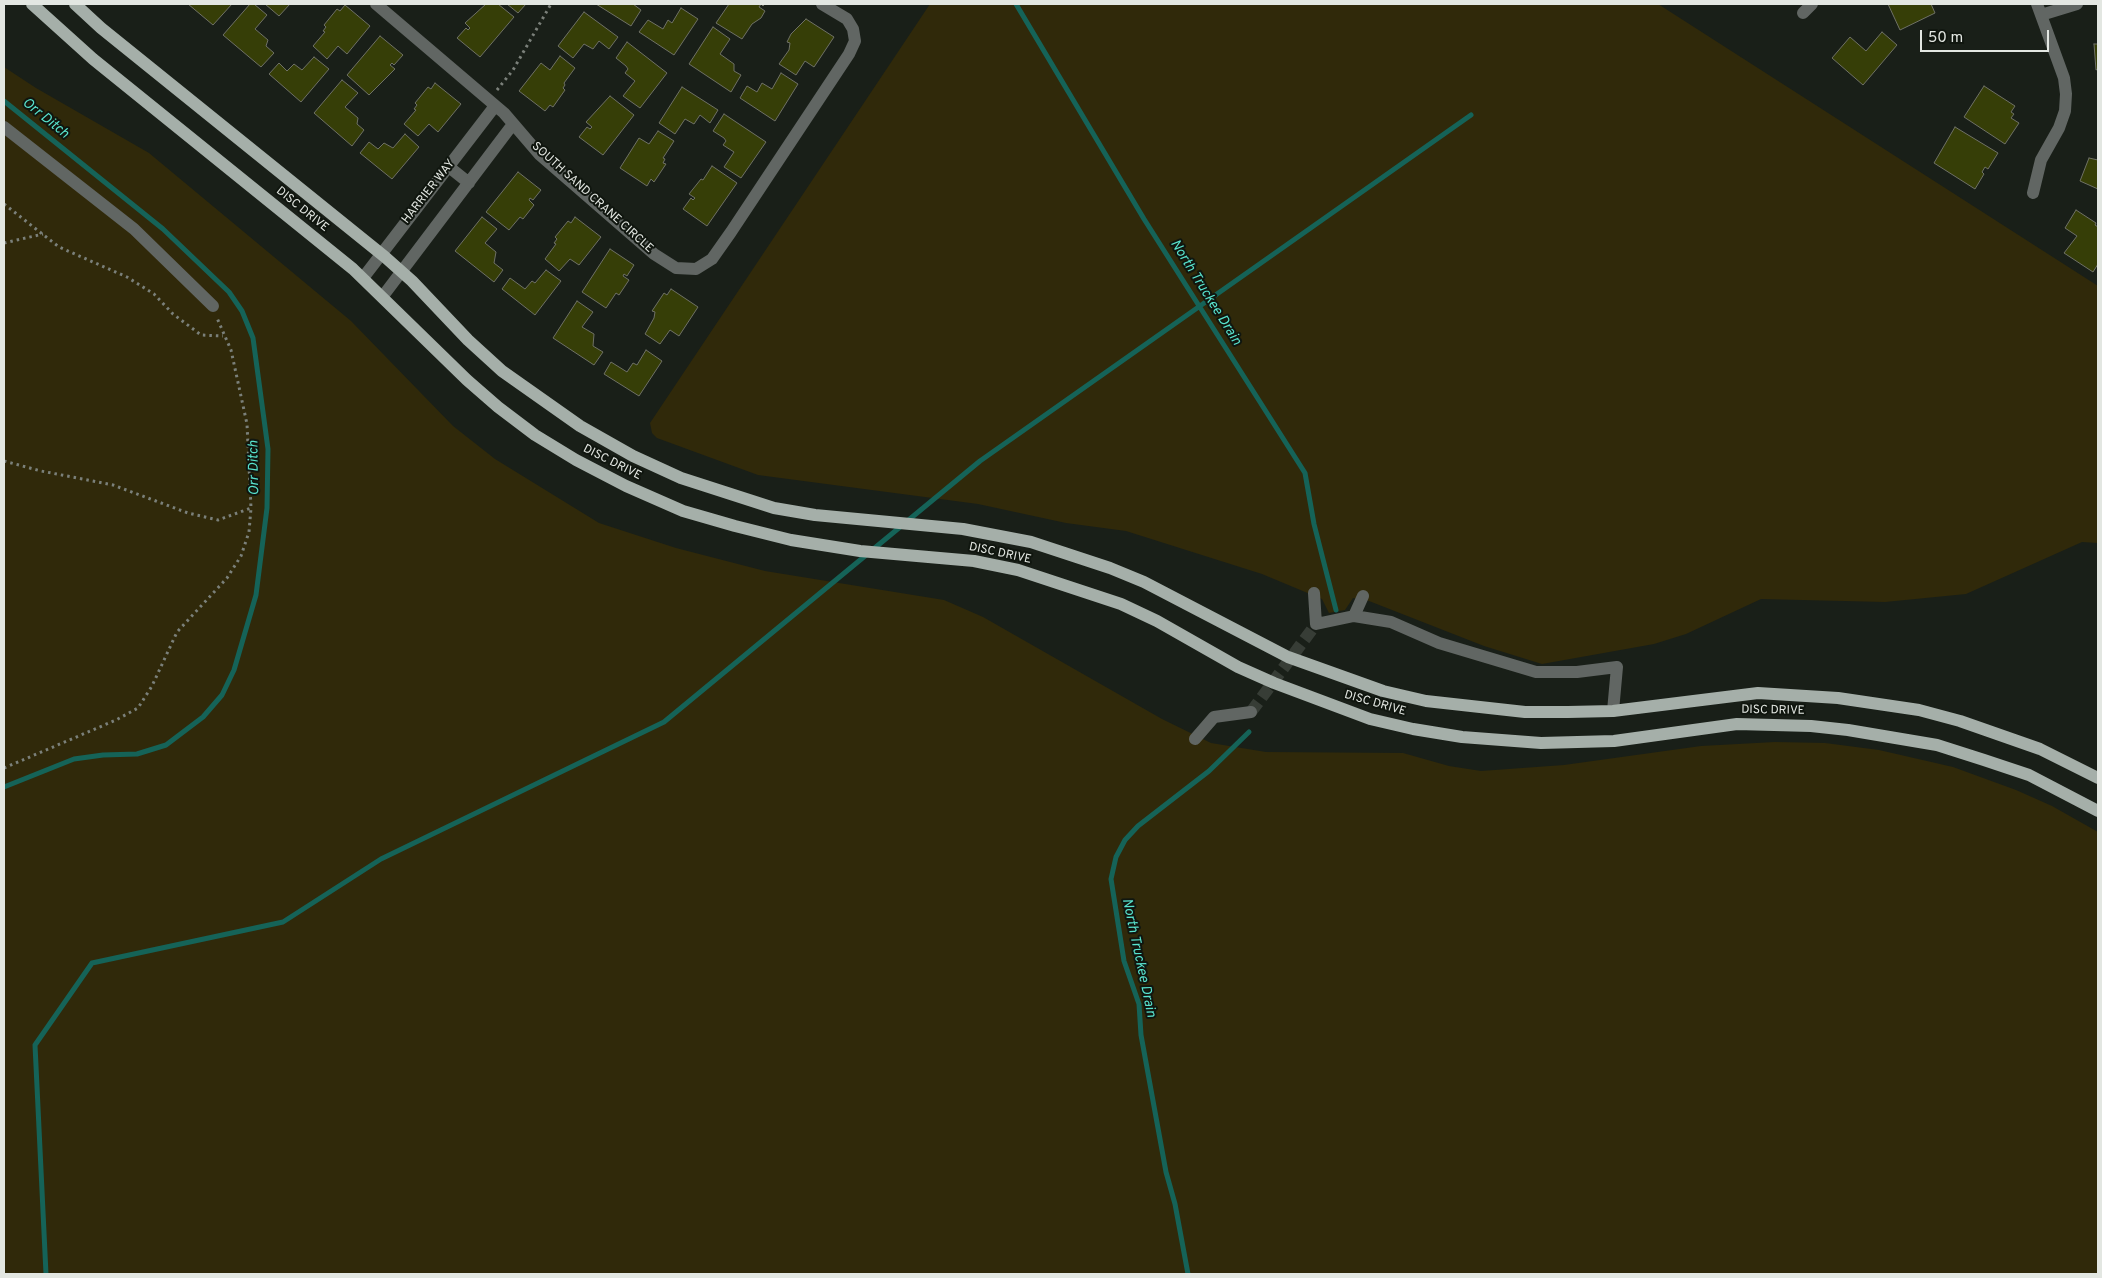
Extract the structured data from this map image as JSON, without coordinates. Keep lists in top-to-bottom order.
{
  "streets": {
    "main road": ["DISC DRIVE"],
    "street": ["HARRIER WAY", "SOUTH SAND CRANE CIRCLE"]
  },
  "crossings": [
    ["HARRIER WAY", "SOUTH SAND CRANE CIRCLE"],
    ["HARRIER WAY", "DISC DRIVE"]
  ],
  "water": ["Orr Ditch", "North Truckee Drain"],
  "scale_bar": "50 m"
}
